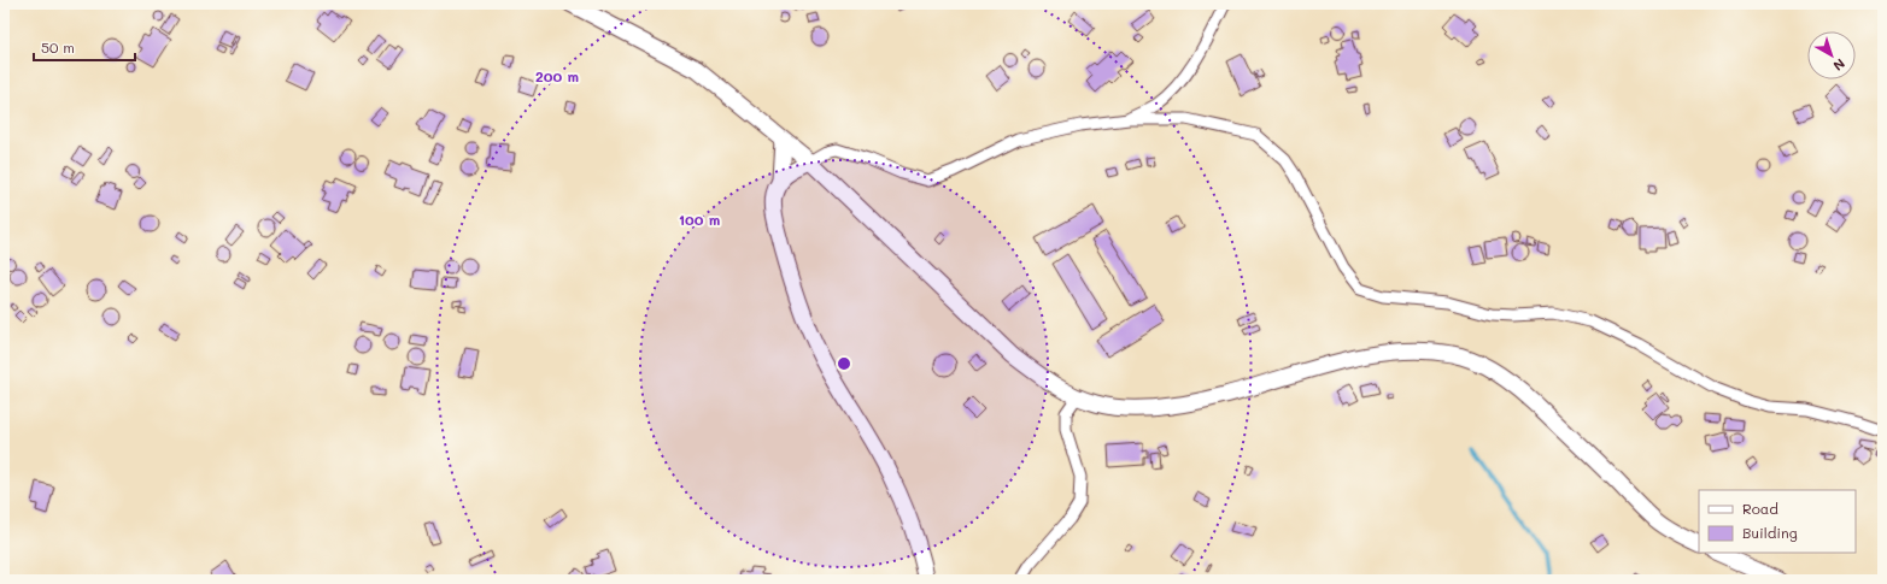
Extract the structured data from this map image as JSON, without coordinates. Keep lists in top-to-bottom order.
{
  "legend": ["Road", "Building"],
  "scale_bar": "50 m",
  "north": "bottom right",
  "rings": ["200 m", "100 m"]
}
